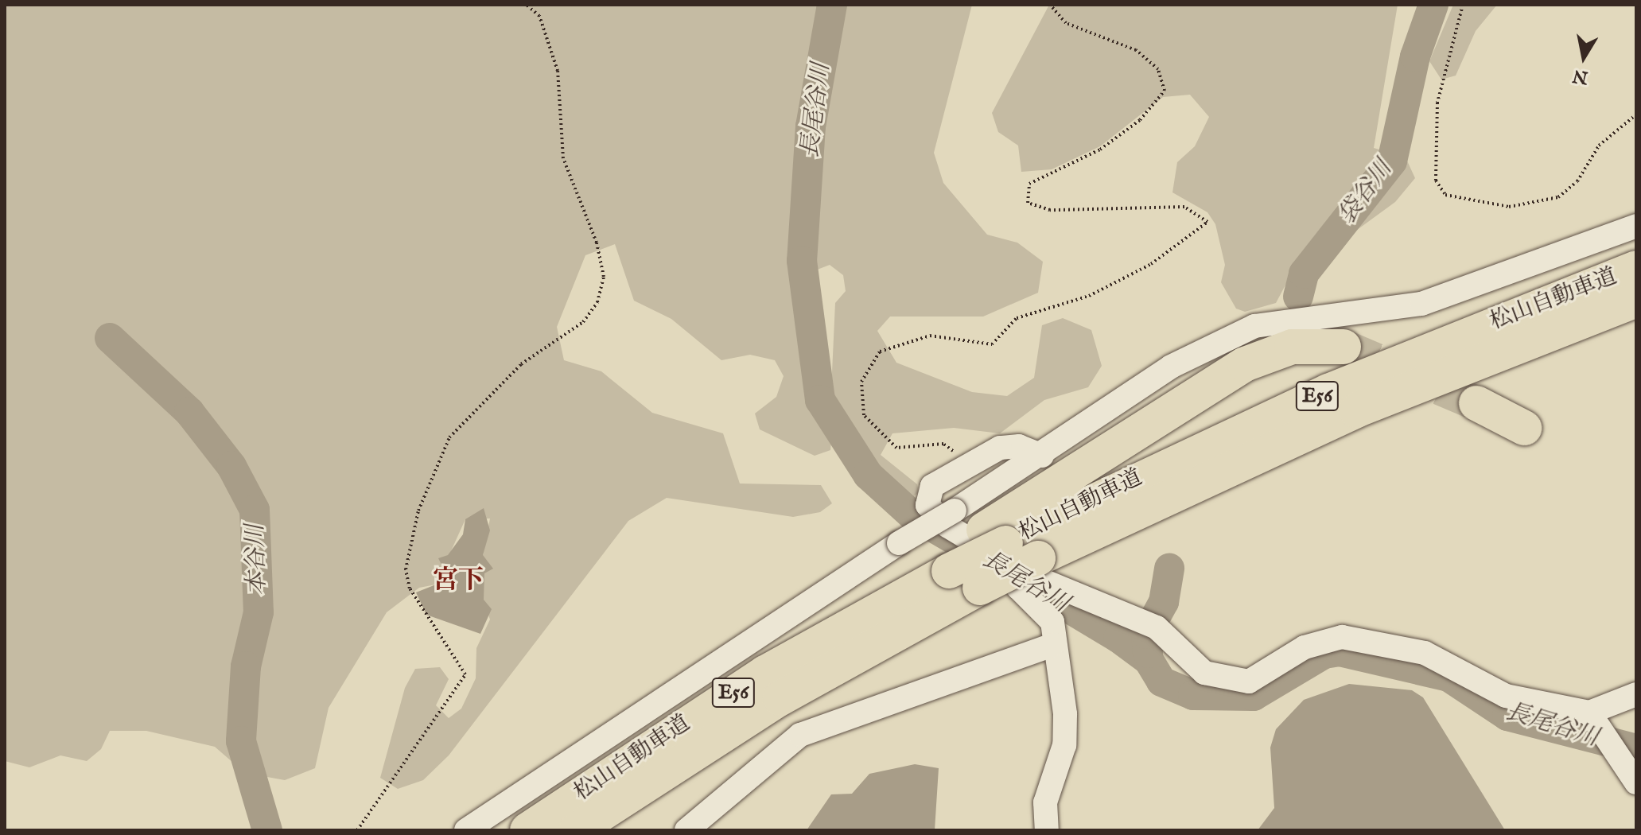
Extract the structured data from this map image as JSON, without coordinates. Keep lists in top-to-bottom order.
{
  "streets": {
    "highway": ["松山自動車道", "E56"]
  },
  "districts": ["宮下"],
  "water": ["長尾谷川", "袋谷川", "本谷川"],
  "north": "bottom"
}
